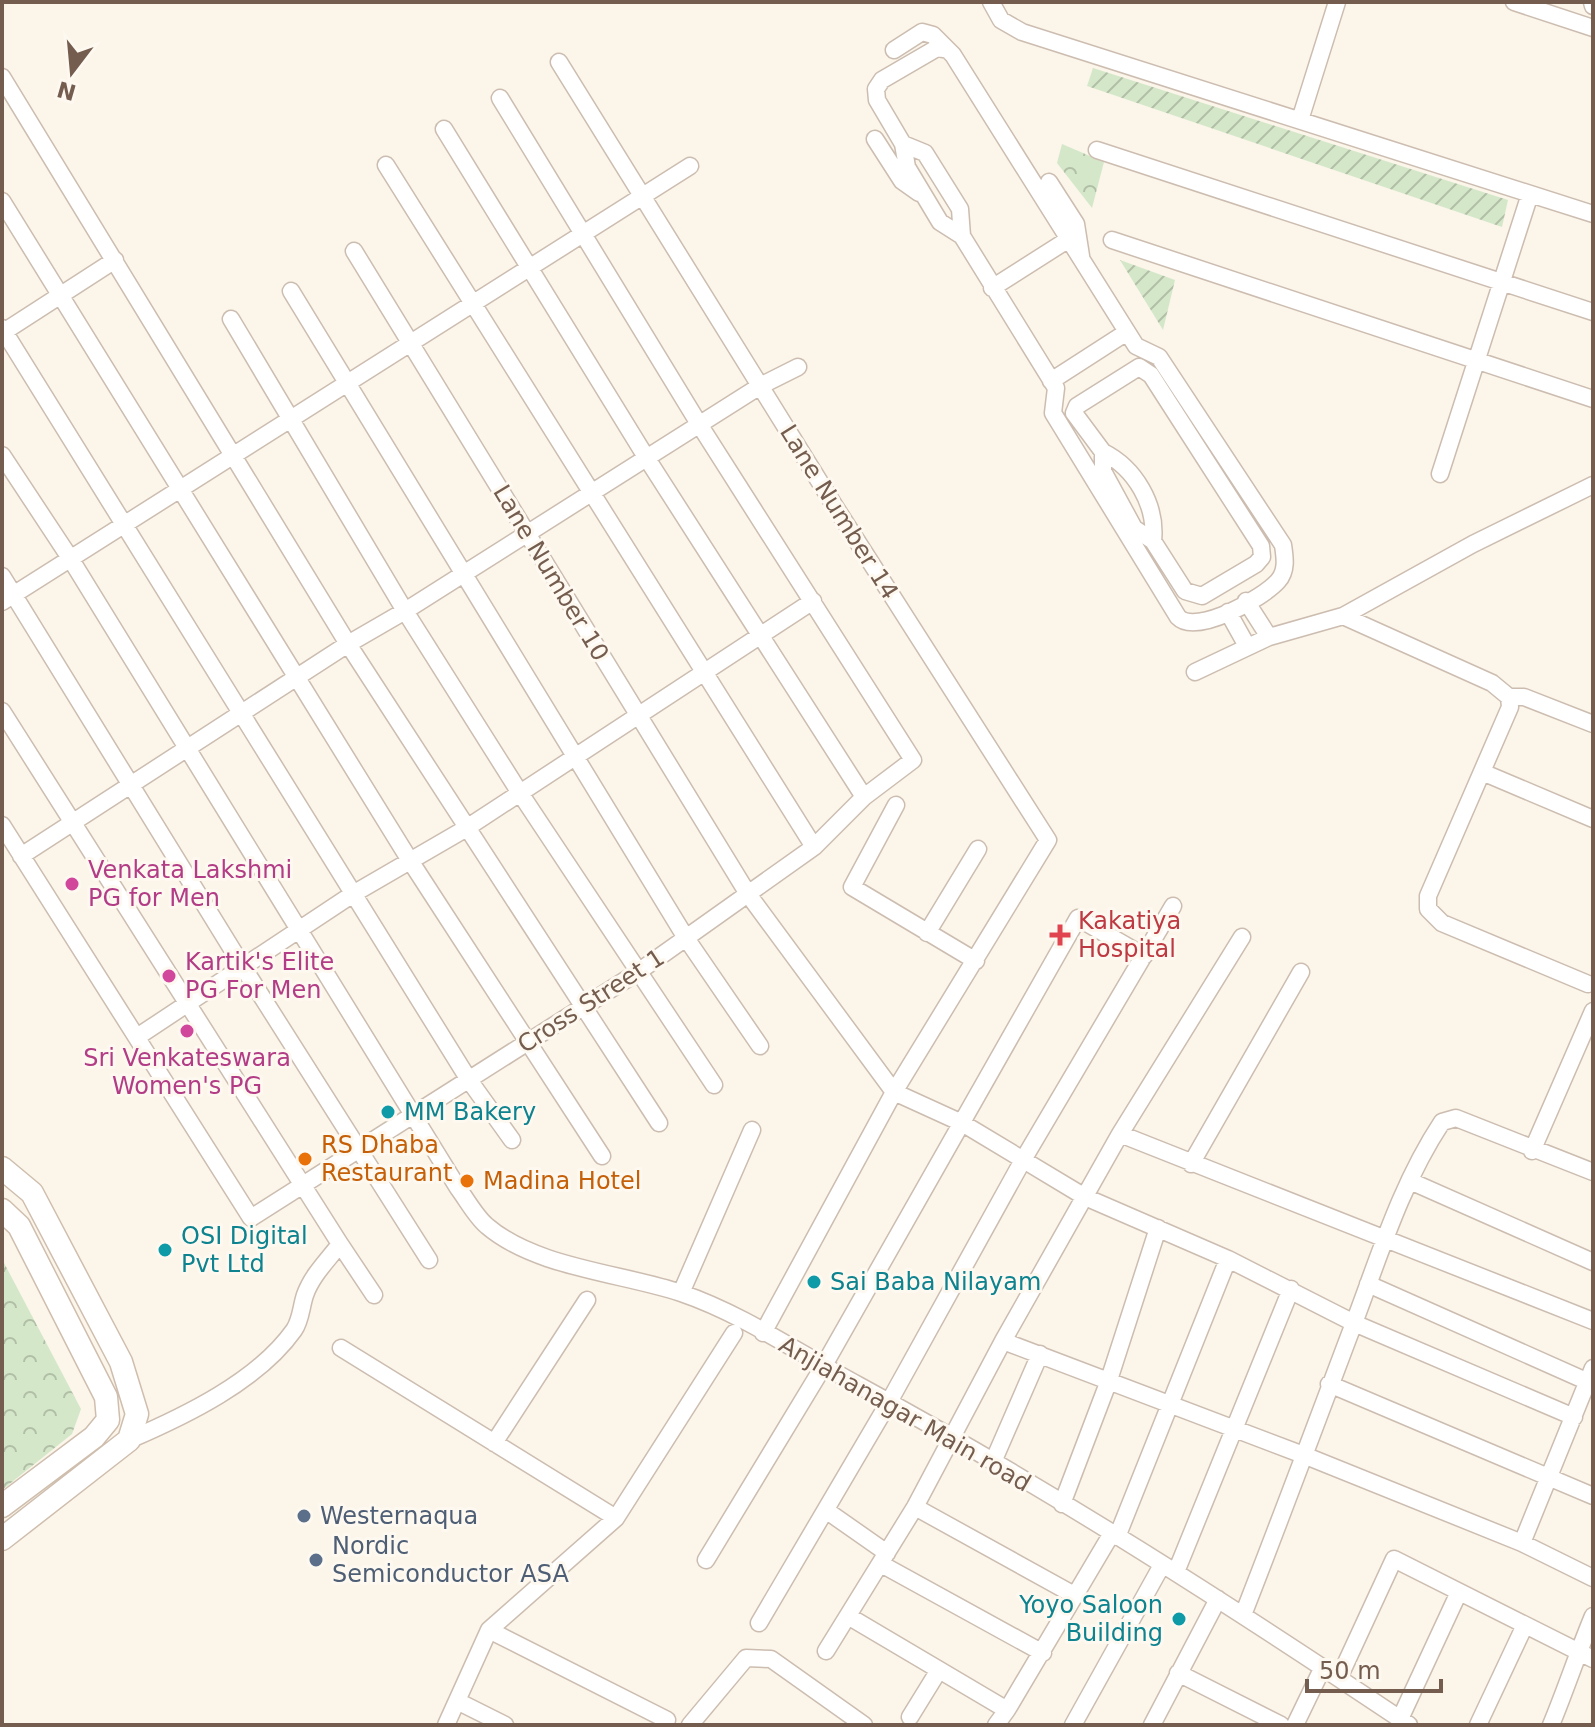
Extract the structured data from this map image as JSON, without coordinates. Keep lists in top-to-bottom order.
{
  "streets": {
    "street": [
      "Lane Number 14",
      "Lane Number 10",
      "Cross Street 1",
      "Anjiahanagar Main road"
    ]
  },
  "crossings": [
    ["Lane Number 10", "Cross Street 1"],
    ["Cross Street 1", "Anjiahanagar Main road"]
  ],
  "places": {
    "other": [
      "Venkata Lakshmi PG for Men",
      "Kartik's Elite PG For Men",
      "Sri Venkateswara Women's PG",
      "MM Bakery",
      "RS Dhaba Restaurant",
      "Madina Hotel",
      "OSI Digital Pvt Ltd",
      "Sai Baba Nilayam",
      "Westernaqua",
      "Nordic Semiconductor ASA",
      "Yoyo Saloon Building"
    ],
    "health": ["Kakatiya Hospital"]
  },
  "scale_bar": "50 m",
  "north": "bottom"
}
